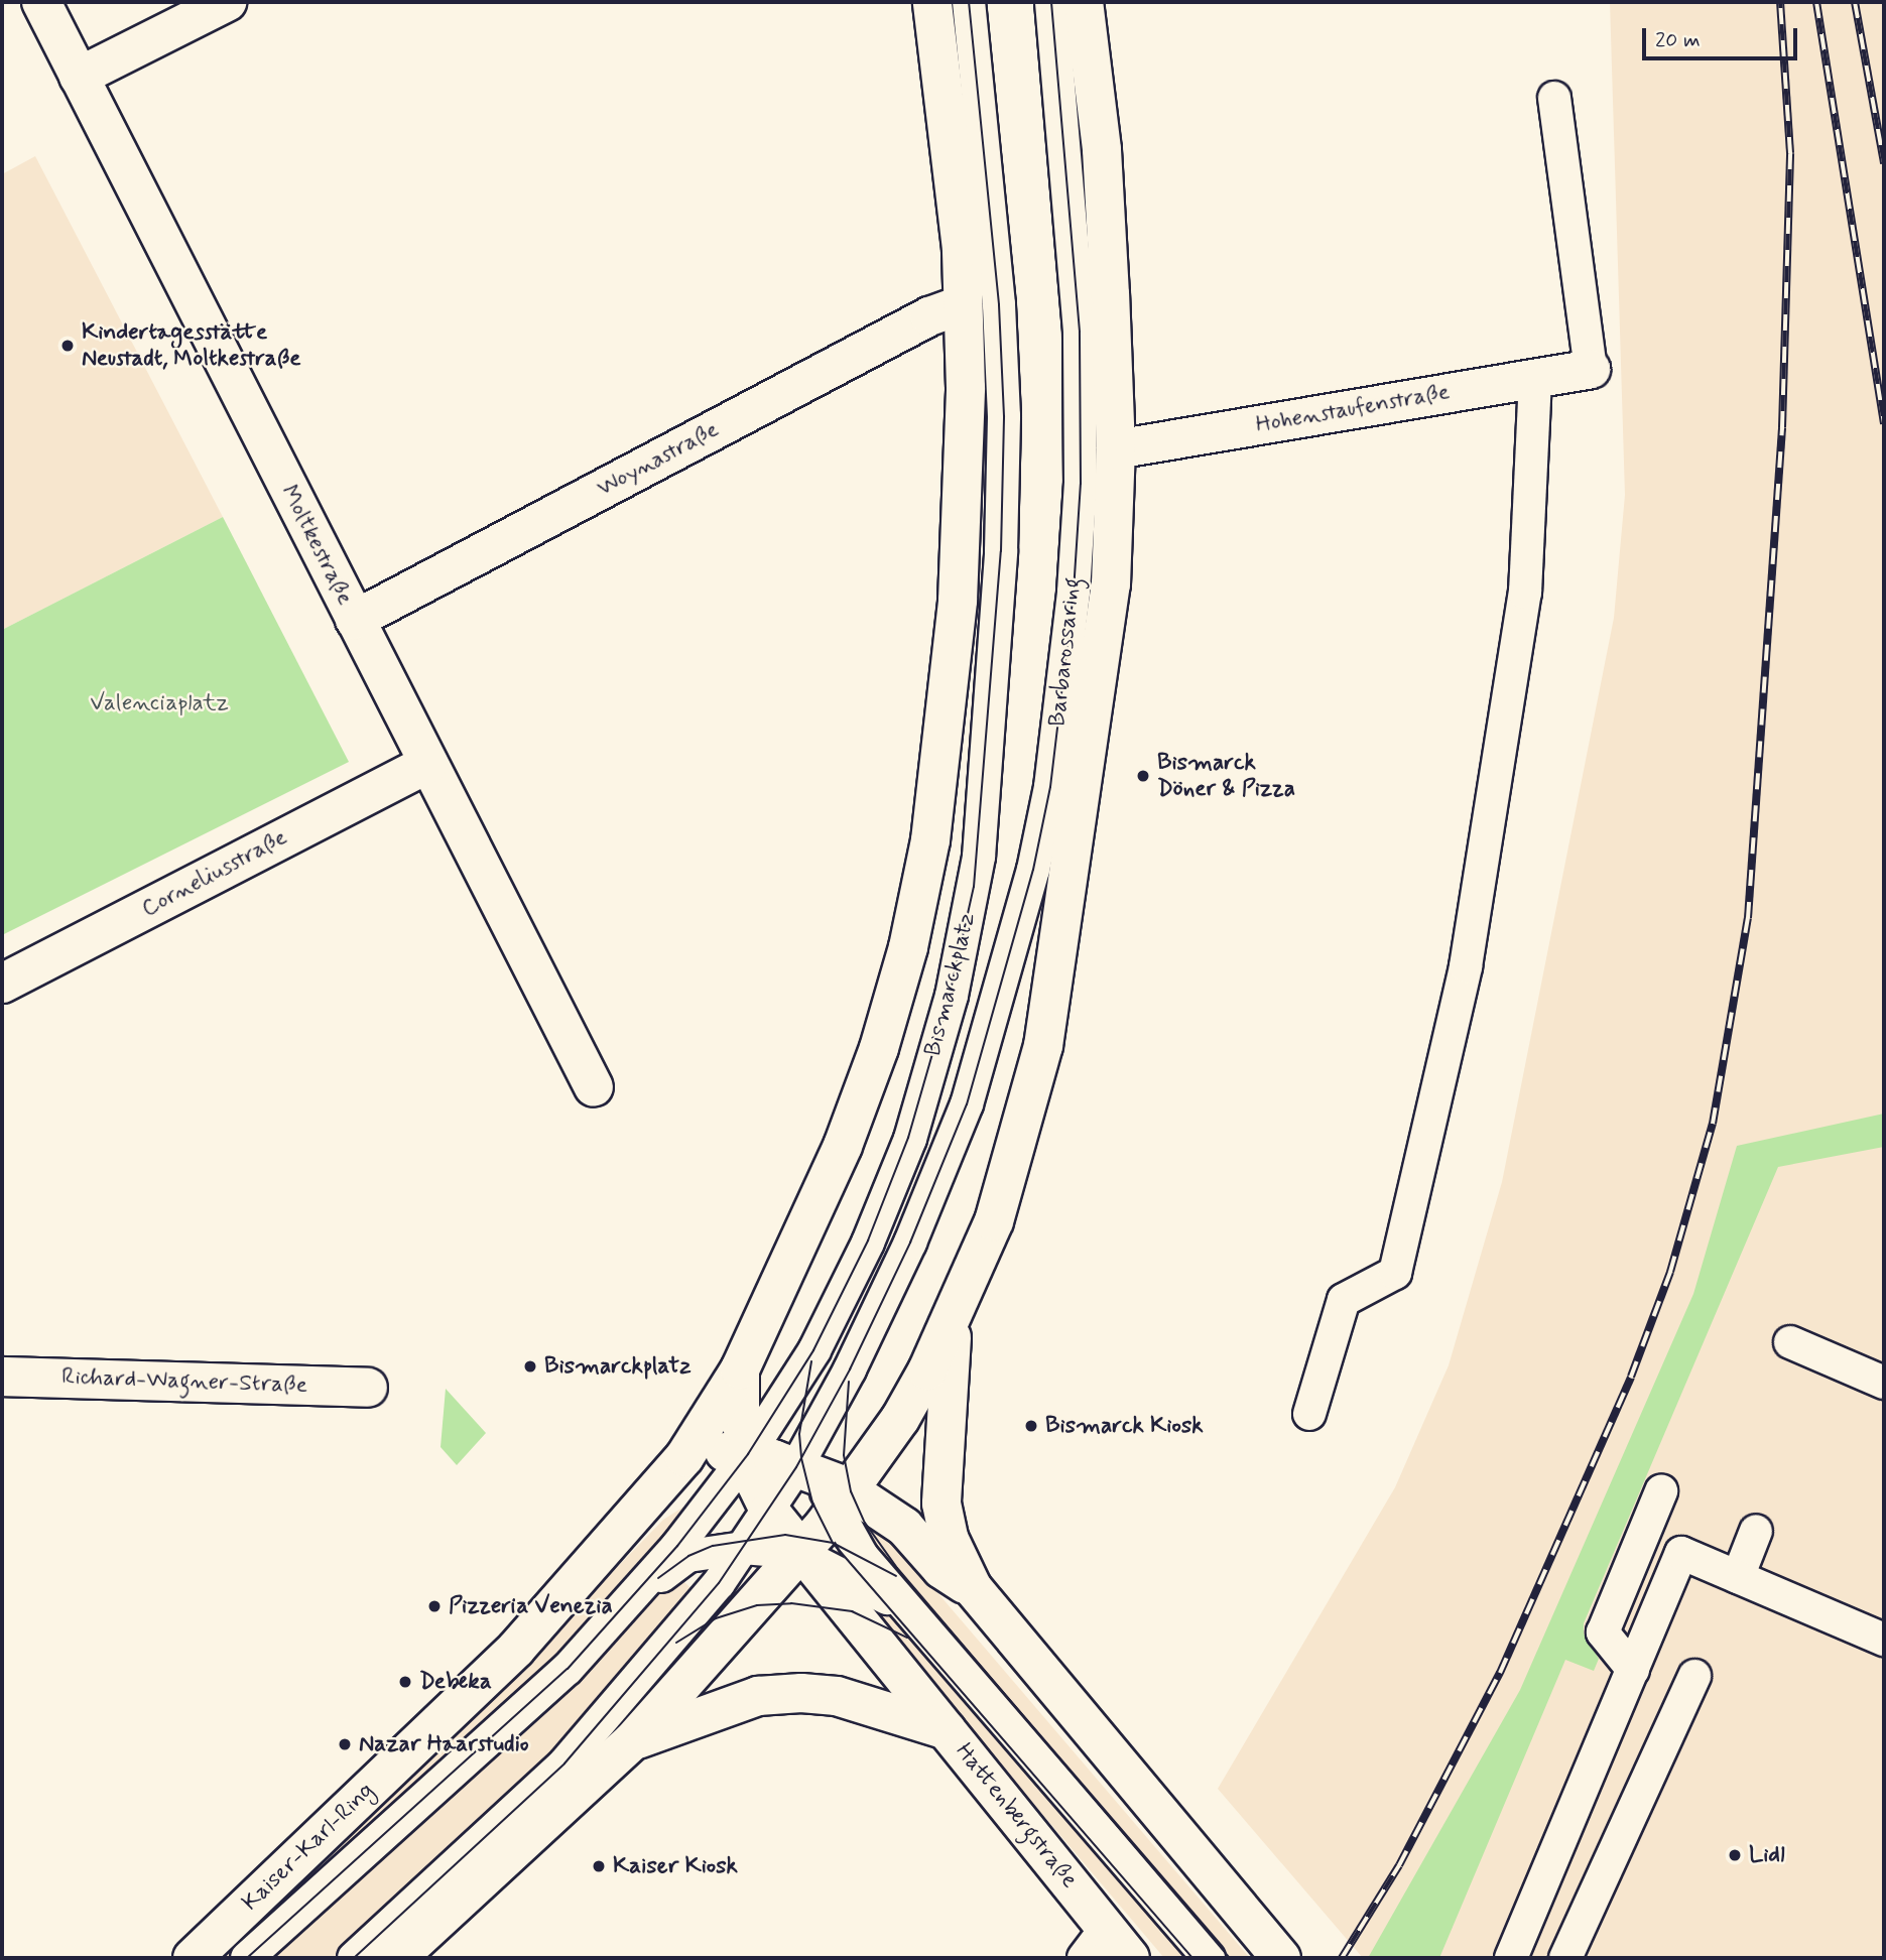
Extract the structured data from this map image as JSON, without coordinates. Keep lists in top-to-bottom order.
{
  "streets": {
    "street": [
      "Hohenstaufenstraße",
      "Woynastraße",
      "Moltkestraße",
      "Barbarossaring",
      "Corneliusstraße",
      "Bismarckplatz",
      "Richard-Wagner-Straße",
      "Hattenbergstraße",
      "Kaiser-Karl-Ring"
    ]
  },
  "crossings": [
    ["Hohenstaufenstraße", "Barbarossaring"],
    ["Woynastraße", "Moltkestraße"],
    ["Woynastraße", "Bismarckplatz"],
    ["Moltkestraße", "Corneliusstraße"],
    ["Barbarossaring", "Bismarckplatz"],
    ["Bismarckplatz", "Hattenbergstraße"],
    ["Bismarckplatz", "Kaiser-Karl-Ring"]
  ],
  "parks": ["Valenciaplatz"],
  "places": [
    "Kindertagesstätte Neustadt, Moltkestraße",
    "Bismarck Döner & Pizza",
    "Bismarckplatz",
    "Bismarck Kiosk",
    "Pizzeria Venezia",
    "Debeka",
    "Nazar Haarstudio",
    "Lidl",
    "Kaiser Kiosk"
  ],
  "scale_bar": "20 m"
}
